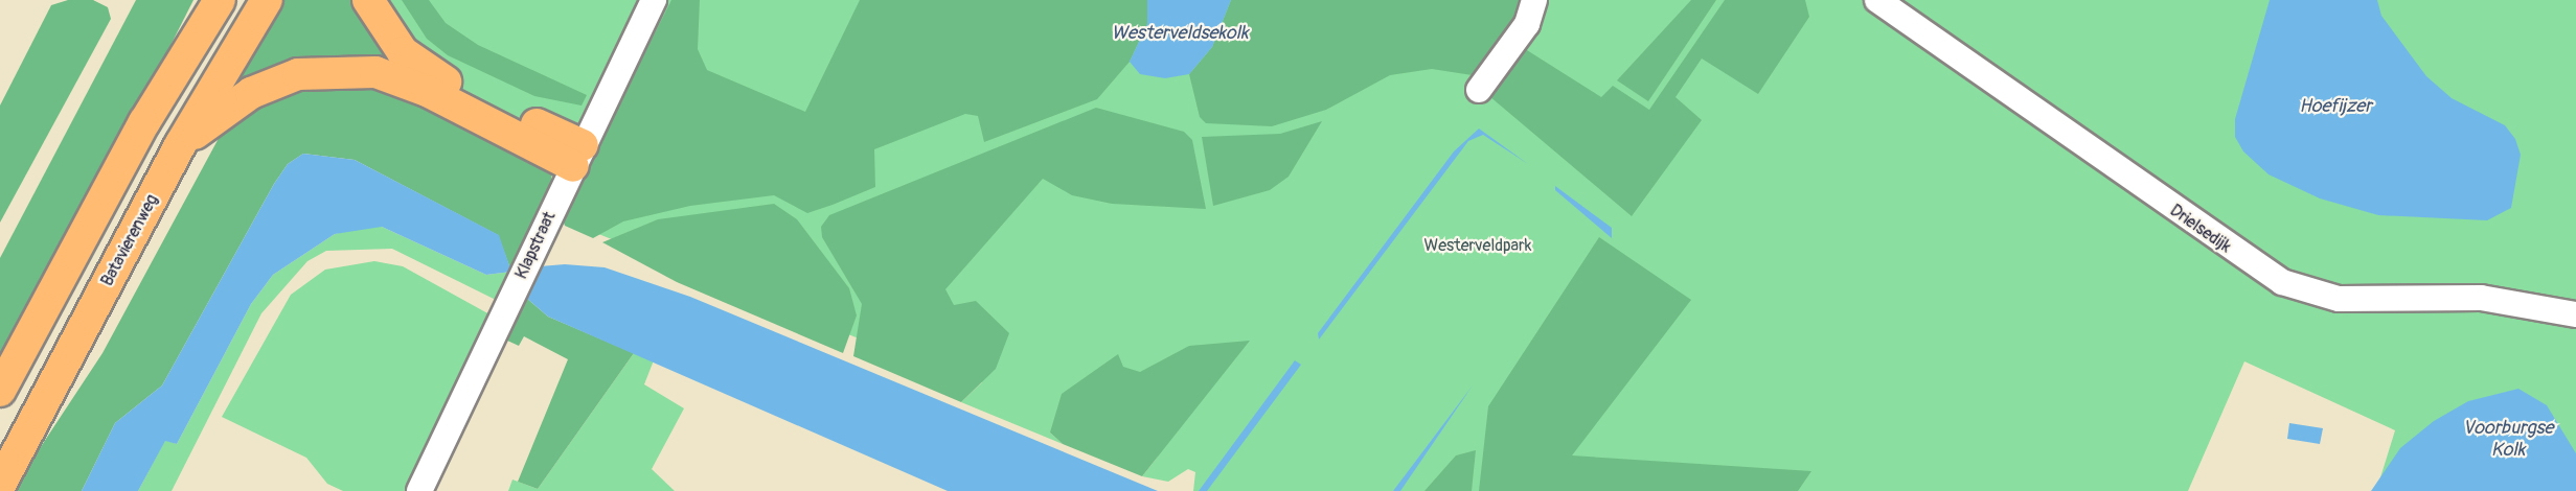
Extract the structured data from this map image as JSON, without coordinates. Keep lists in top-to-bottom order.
{
  "streets": {
    "main road": ["Batavierenweg"],
    "street": ["Drielsedijk", "Klapstraat"]
  },
  "water": ["Westerveldsekolk", "Hoefijzer", "Voorburgse Kolk"],
  "parks": ["Westerveldpark"]
}
